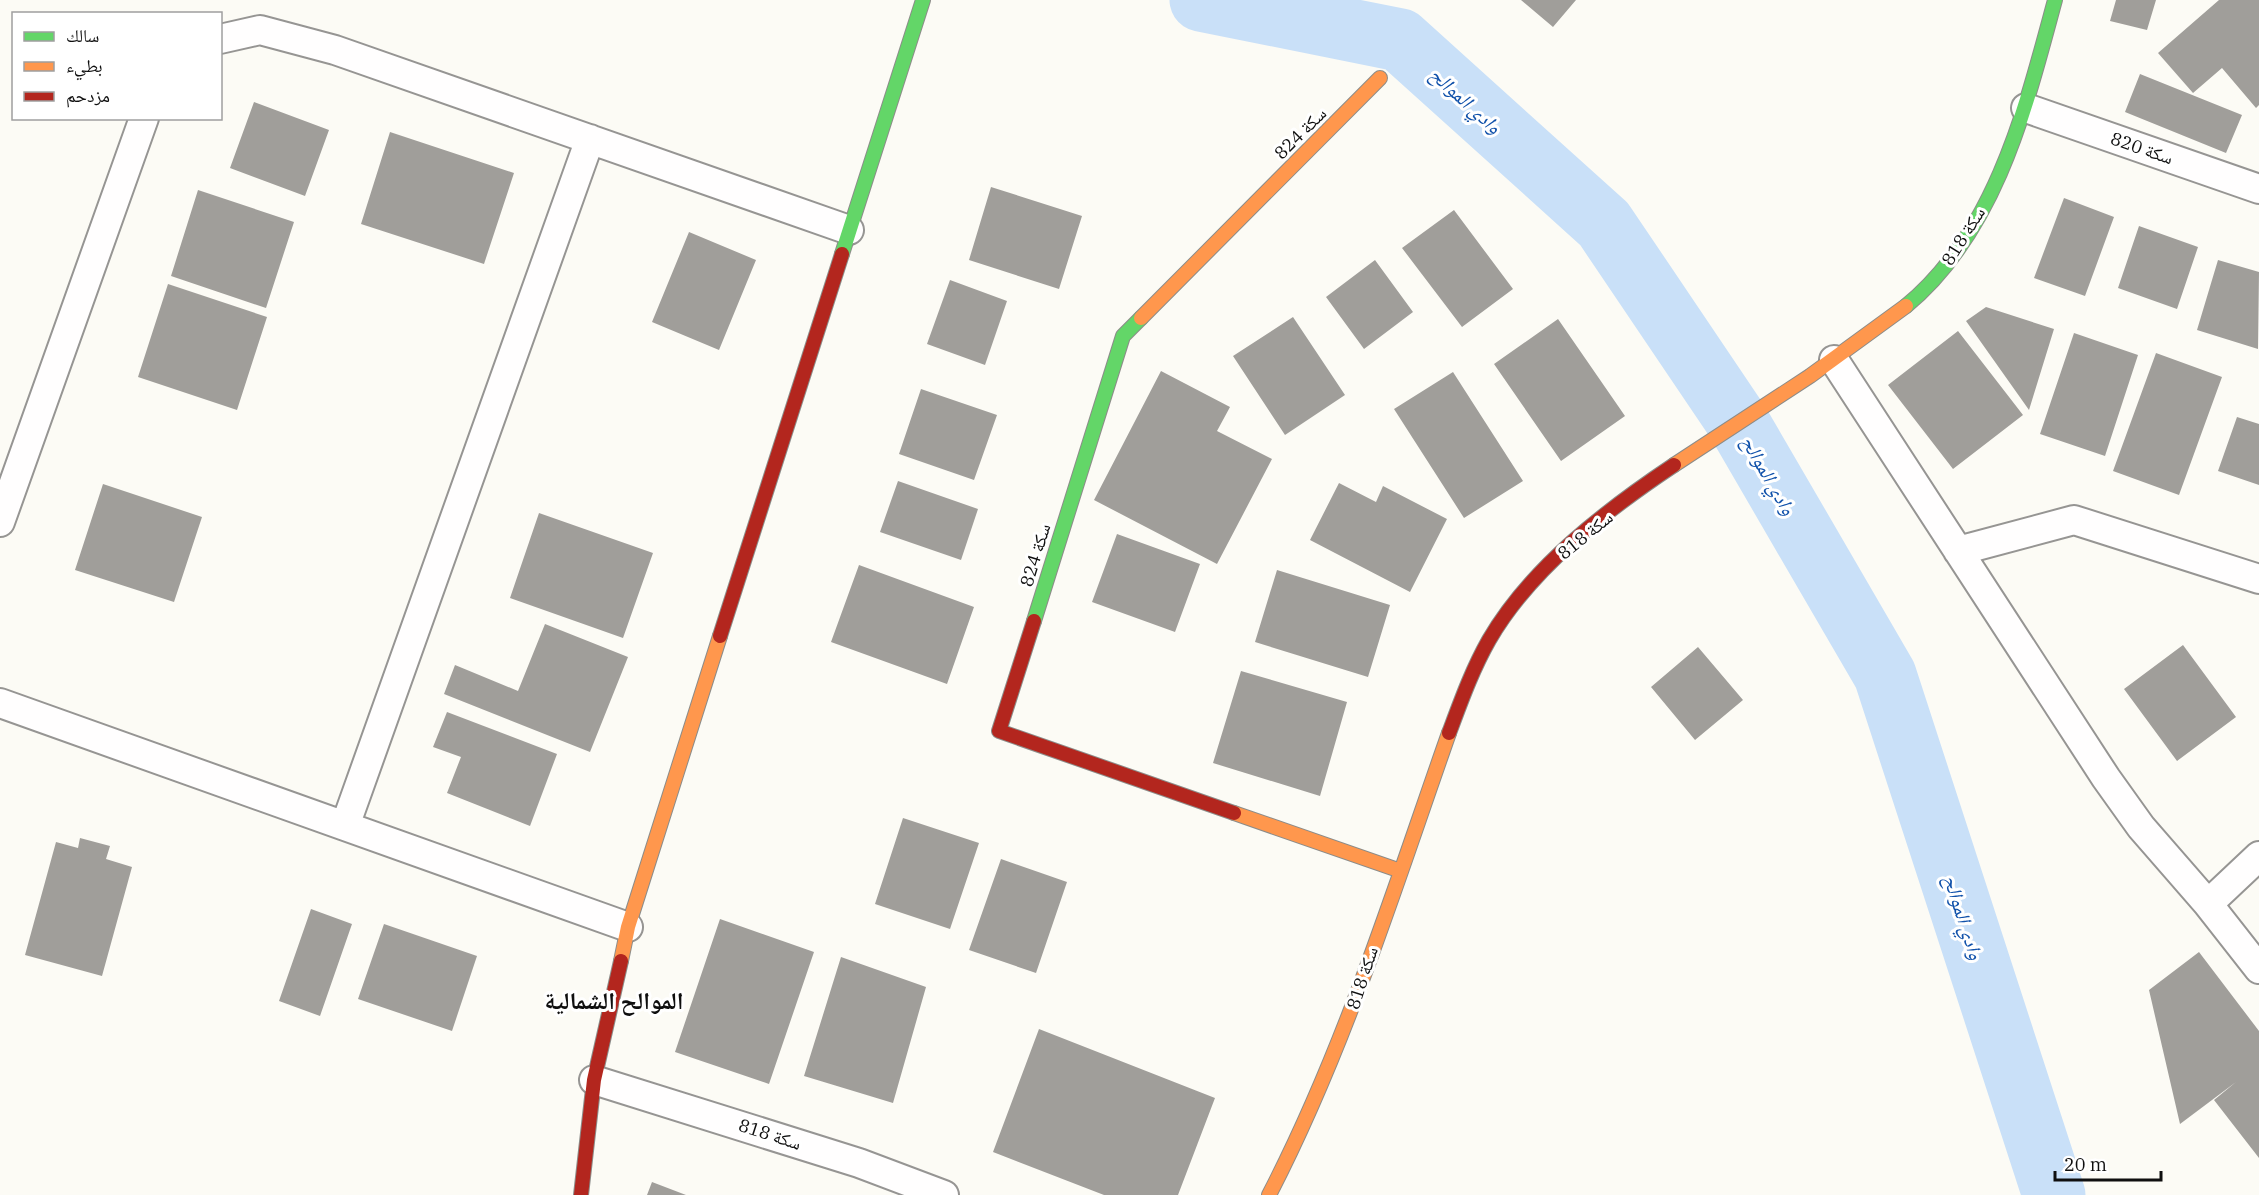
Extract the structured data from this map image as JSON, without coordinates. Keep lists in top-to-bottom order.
{
  "streets": {
    "street": ["سكة 824", "سكة 820", "سكة 818"]
  },
  "crossings": [
    ["سكة 824", "سكة 818"],
    ["سكة 820", "سكة 818"]
  ],
  "districts": ["الموالح الشمالية"],
  "water": ["وادي الموالح"],
  "legend": ["سالك", "بطيء", "مزدحم"],
  "scale_bar": "20 m"
}
